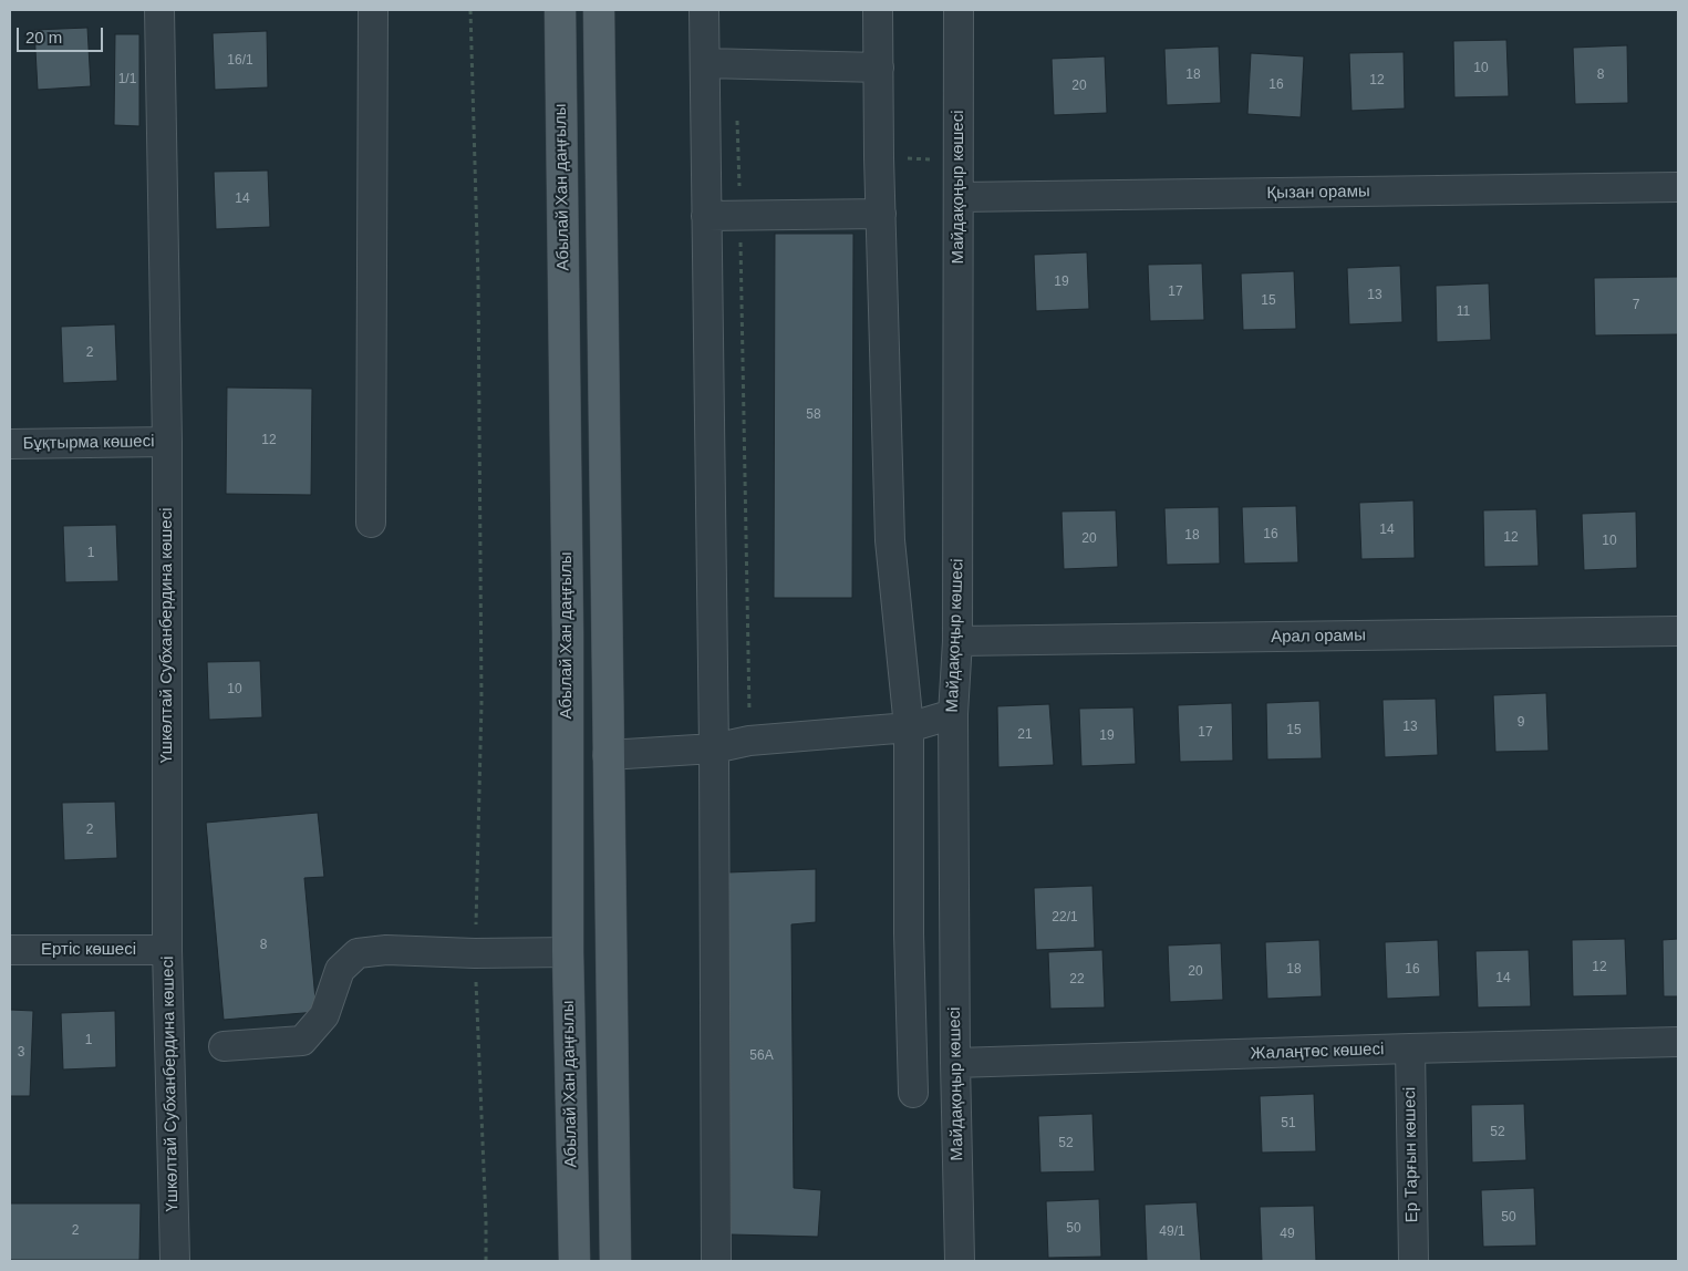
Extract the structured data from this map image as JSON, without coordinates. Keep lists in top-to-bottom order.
{
  "streets": {
    "main road": ["Абылай Хан даңғылы"],
    "street": [
      "Майдақоңыр көшесі",
      "Қызан орамы",
      "Бұқтырма көшесі",
      "Үшкөлтай Субханбердина көшесі",
      "Арал орамы",
      "Ертіс көшесі",
      "Жалаңтөс көшесі",
      "Ер Тарғын көшесі"
    ]
  },
  "crossings": [
    ["Майдақоңыр көшесі", "Қызан орамы"],
    ["Майдақоңыр көшесі", "Арал орамы"],
    ["Майдақоңыр көшесі", "Жалаңтөс көшесі"],
    ["Бұқтырма көшесі", "Үшкөлтай Субханбердина көшесі"],
    ["Үшкөлтай Субханбердина көшесі", "Ертіс көшесі"],
    ["Жалаңтөс көшесі", "Ер Тарғын көшесі"]
  ],
  "house_numbers": [
    "16/1",
    "10",
    "18",
    "8",
    "1/1",
    "12",
    "16",
    "20",
    "14",
    "19",
    "17",
    "13",
    "15",
    "7",
    "11",
    "2",
    "58",
    "12",
    "14",
    "16",
    "18",
    "12",
    "20",
    "10",
    "1",
    "10",
    "9",
    "13",
    "15",
    "17",
    "21",
    "19",
    "2",
    "22/1",
    "8",
    "12",
    "18",
    "16",
    "20",
    "14",
    "22",
    "1",
    "3",
    "56А",
    "51",
    "52",
    "52",
    "50",
    "50",
    "2",
    "49/1",
    "49"
  ],
  "scale_bar": "20 m"
}
